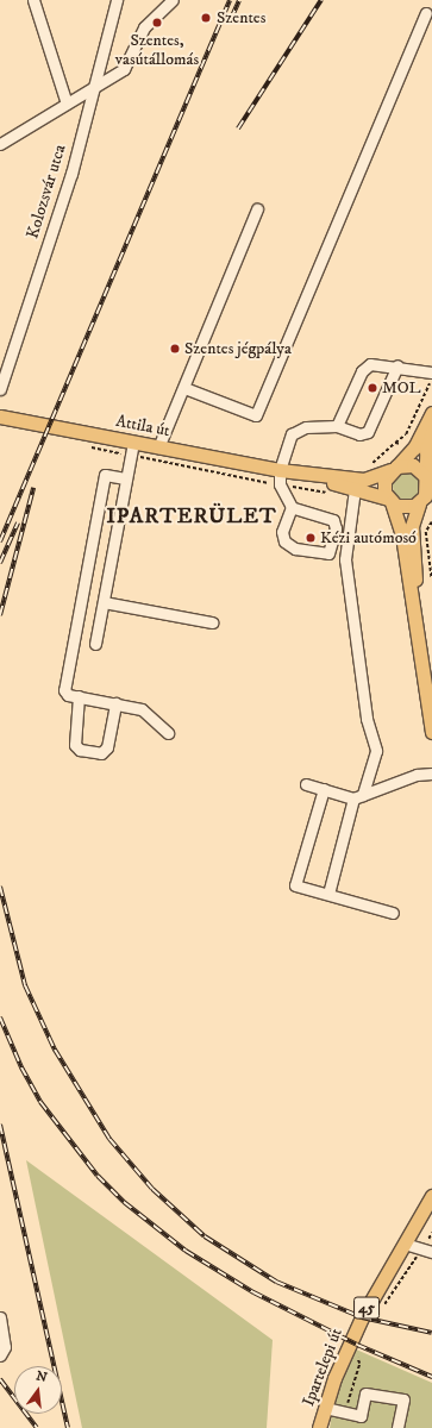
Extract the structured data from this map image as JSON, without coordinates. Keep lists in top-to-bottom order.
{
  "streets": {
    "main road": ["Attila út", "45", "Ipartelepi út"],
    "street": ["Kolozsvár utca"]
  },
  "districts": ["IPARTERÜLET"],
  "places": [
    "Szentes",
    "Szentes, vasútállomás",
    "Szentes jégpálya",
    "MOL",
    "Kézi autómosó"
  ],
  "north": "top"
}
